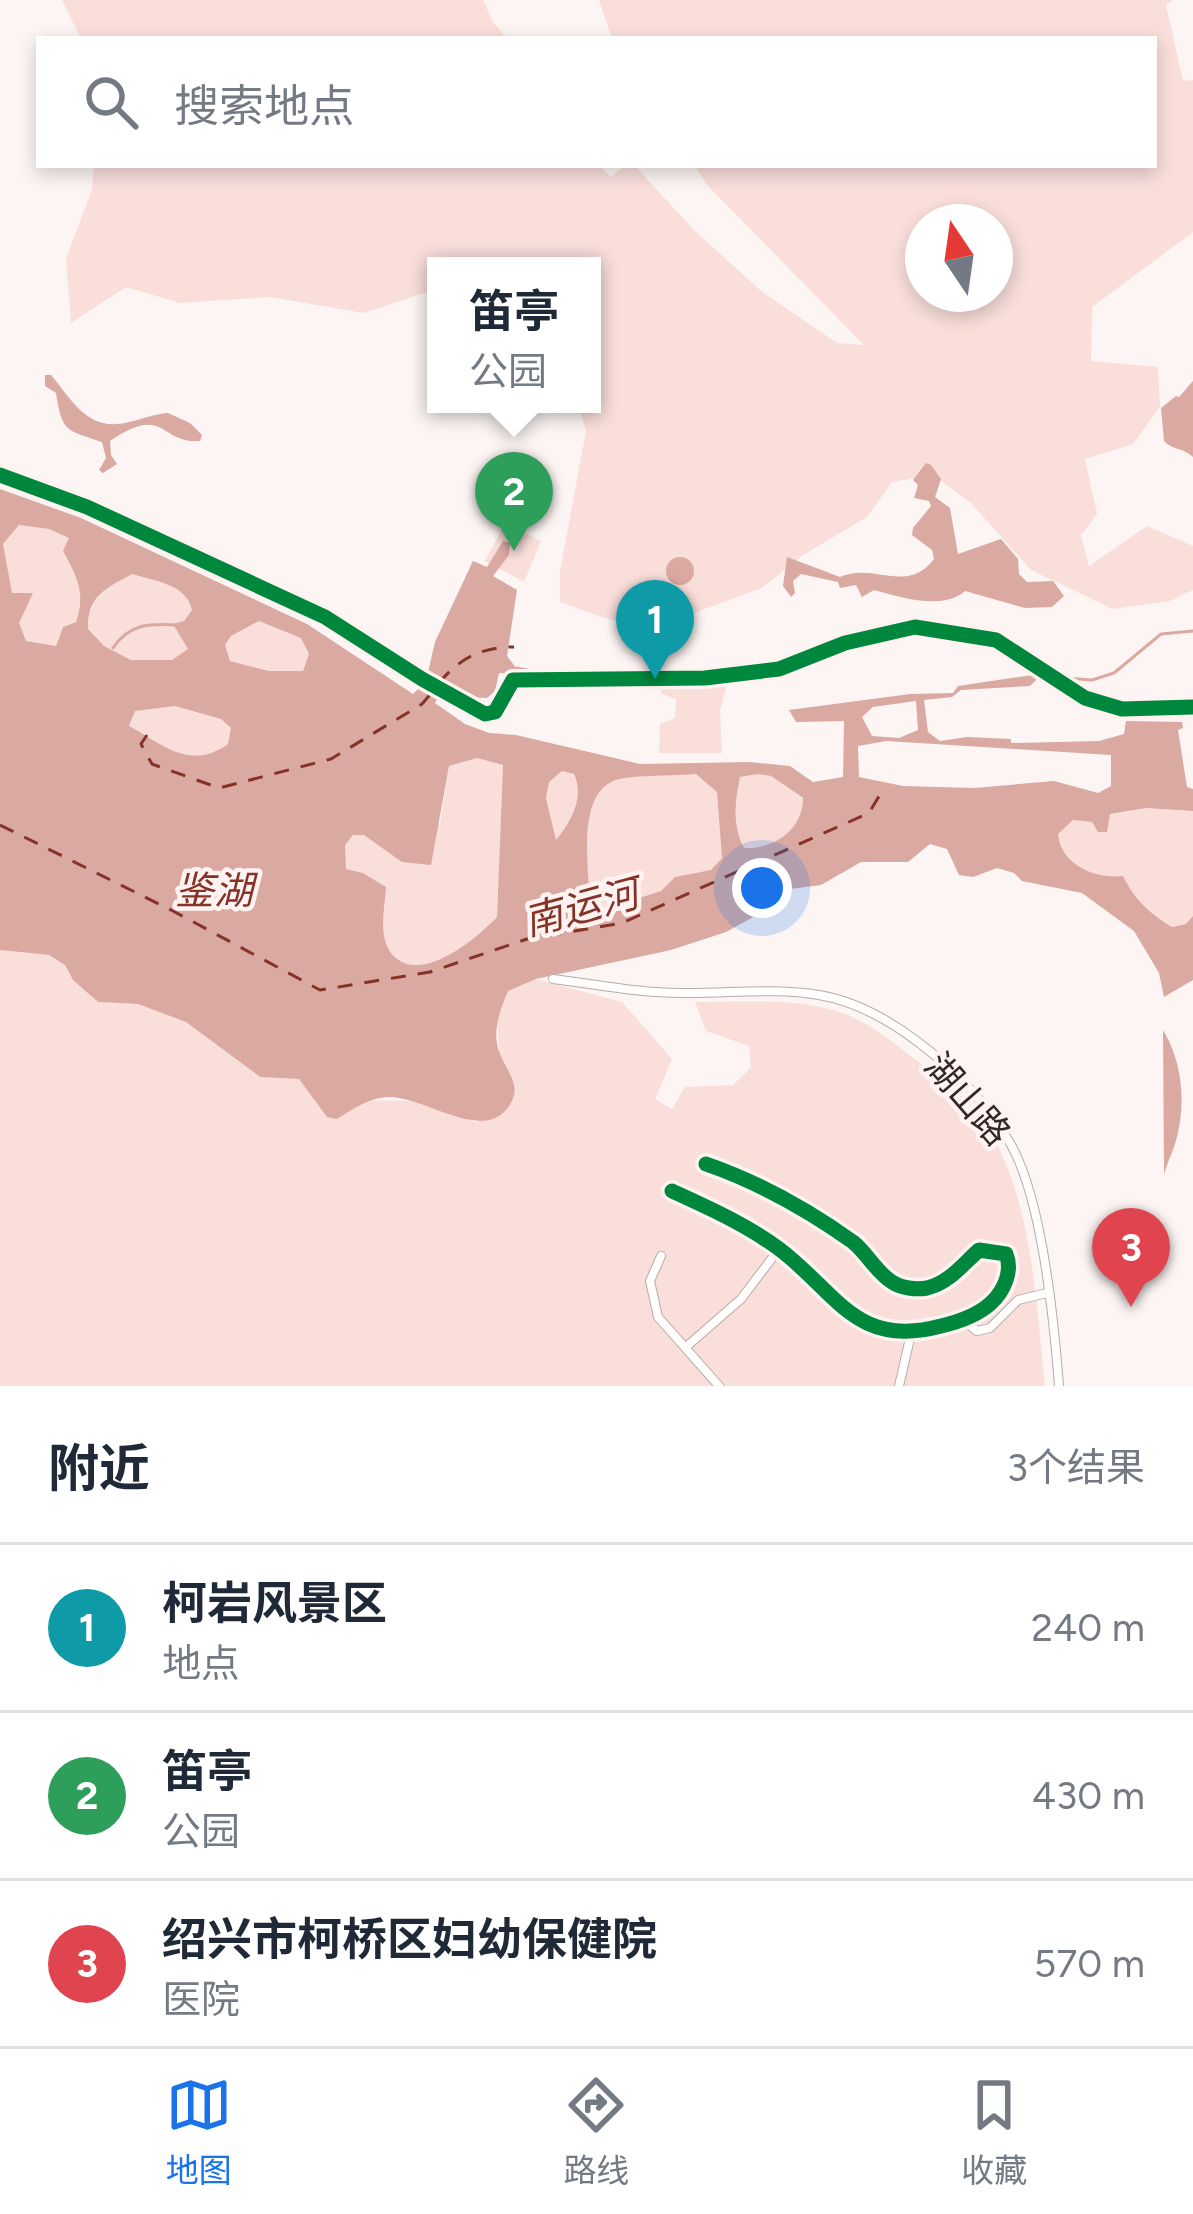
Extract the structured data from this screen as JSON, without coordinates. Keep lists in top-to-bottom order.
{
  "streets": {
    "street": ["湖山路"]
  },
  "water": ["鉴湖", "南运河"],
  "north": "top",
  "page": {
    "search": "搜索地点",
    "popup": ["笛亭", "公园"],
    "pins": ["2", "1", "3"],
    "heading": ["附近", "3个结果"],
    "list": [
      {
        "mark": "1",
        "name": "柯岩风景区",
        "note": "地点",
        "value": "240 m"
      },
      {
        "mark": "2",
        "name": "笛亭",
        "note": "公园",
        "value": "430 m"
      },
      {
        "mark": "3",
        "name": "绍兴市柯桥区妇幼保健院",
        "note": "医院",
        "value": "570 m"
      }
    ],
    "nav": ["地图", "路线", "收藏"]
  }
}
